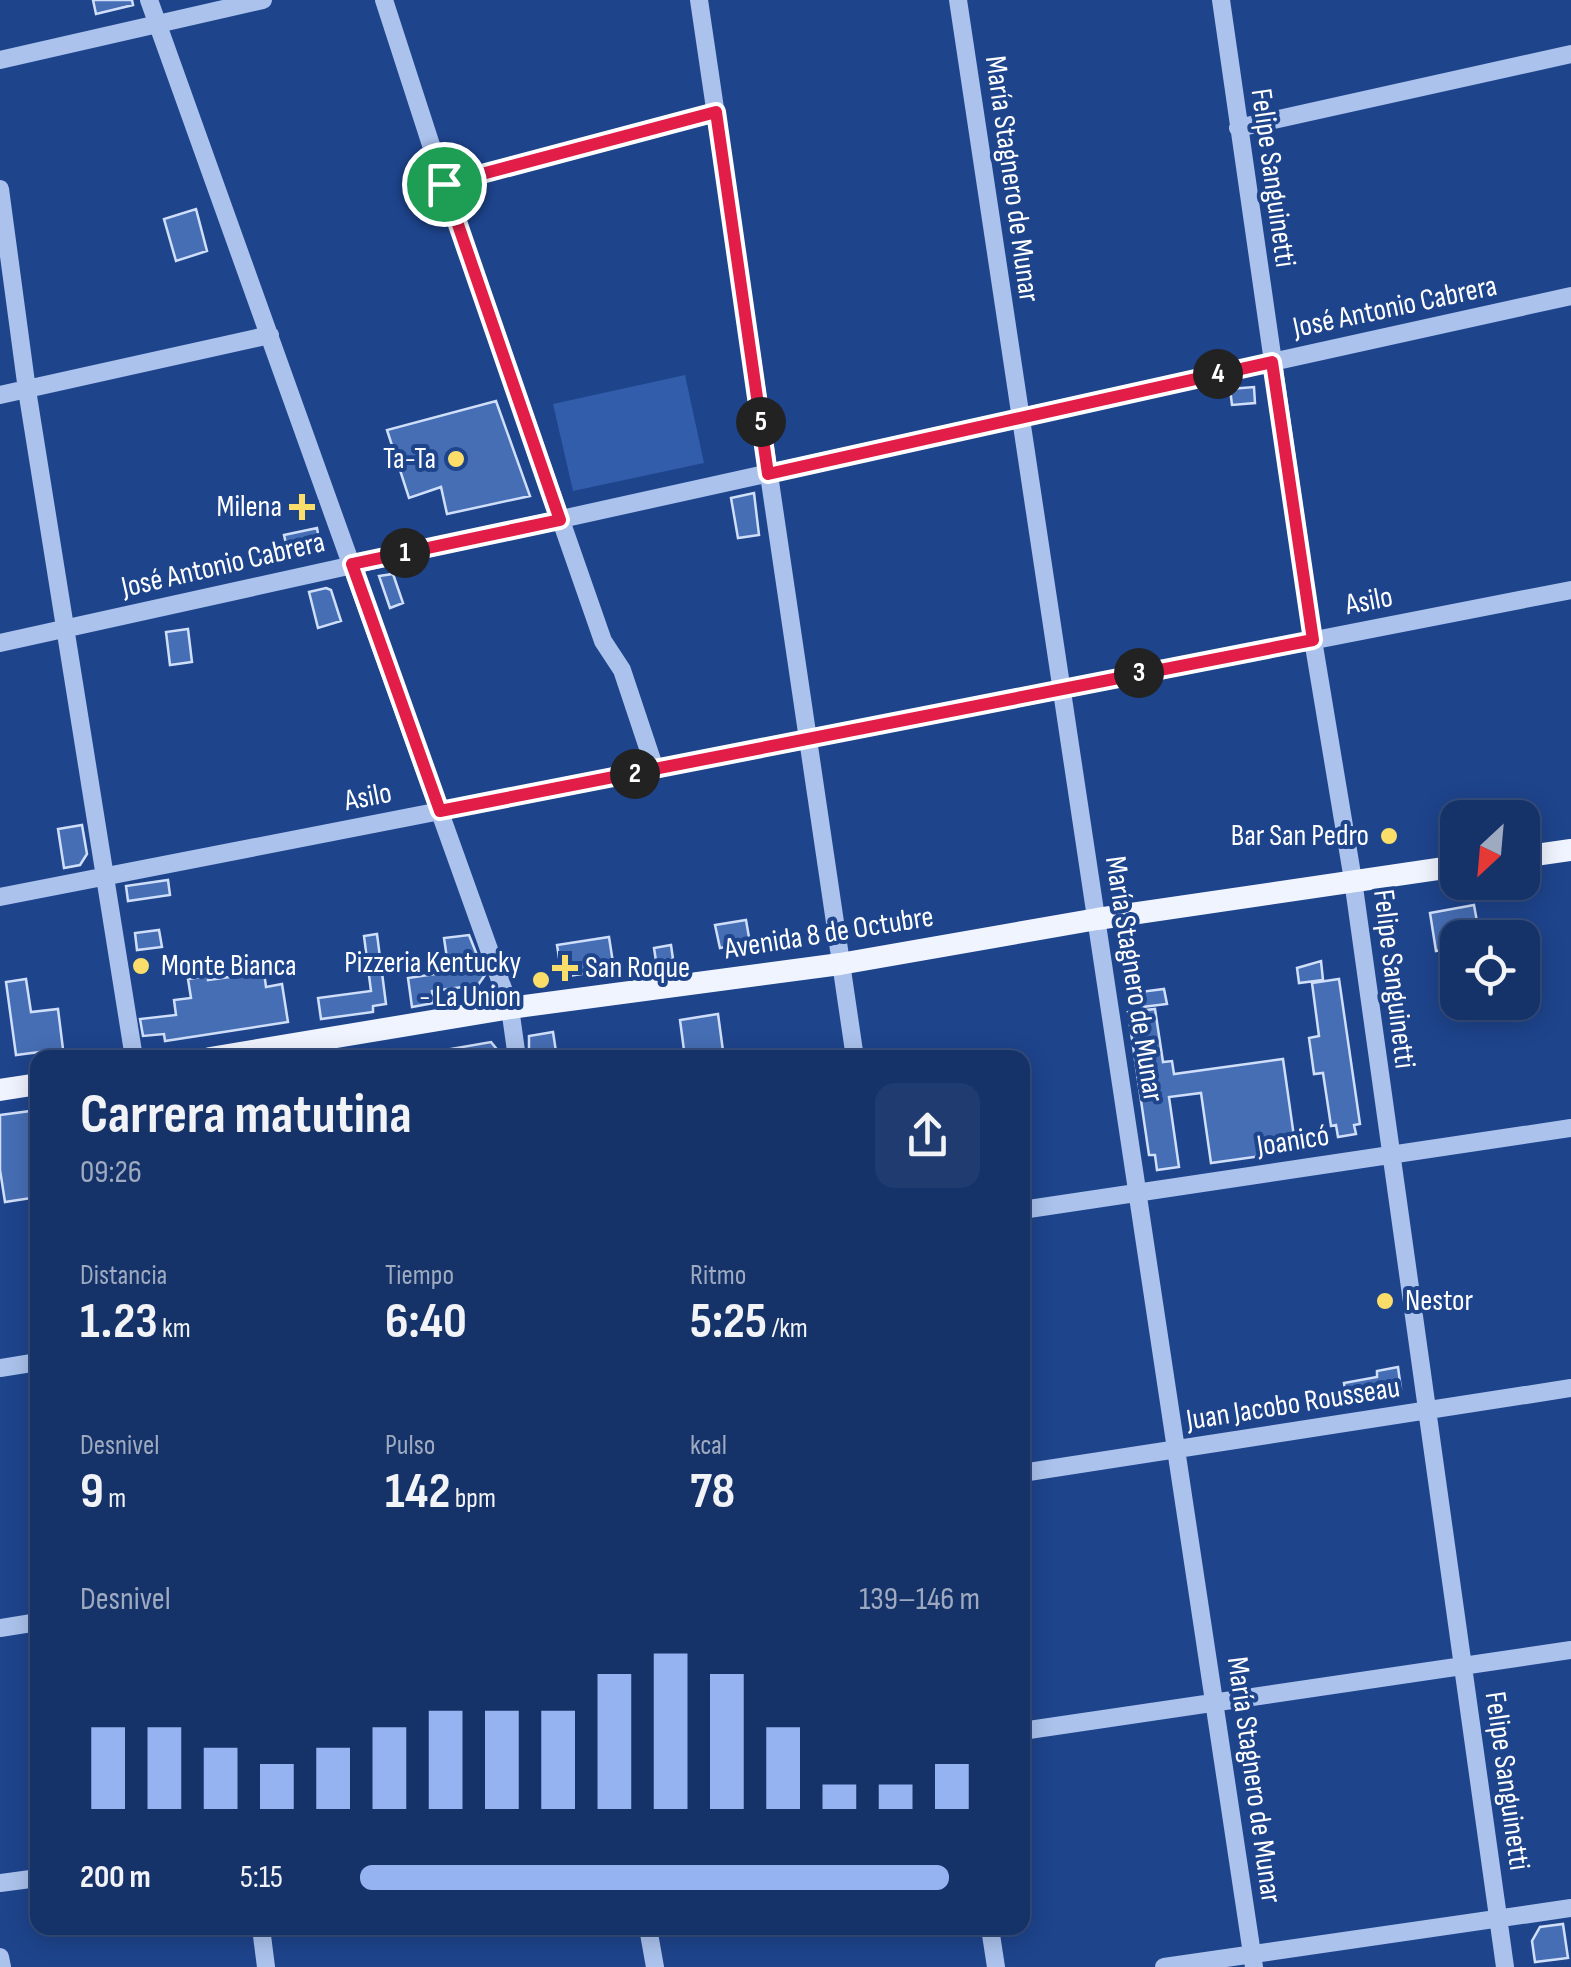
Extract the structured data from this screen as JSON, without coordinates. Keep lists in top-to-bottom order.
{
  "streets": {
    "main road": ["Avenida 8 de Octubre"],
    "street": [
      "Felipe Sanguinetti",
      "María Stagnero de Munar",
      "José Antonio Cabrera",
      "Asilo",
      "Joanicó",
      "Juan Jacobo Rousseau"
    ]
  },
  "crossings": [
    ["Felipe Sanguinetti", "José Antonio Cabrera"],
    ["Felipe Sanguinetti", "Asilo"],
    ["Felipe Sanguinetti", "Avenida 8 de Octubre"],
    ["Felipe Sanguinetti", "Joanicó"],
    ["Felipe Sanguinetti", "Juan Jacobo Rousseau"],
    ["María Stagnero de Munar", "José Antonio Cabrera"],
    ["María Stagnero de Munar", "Asilo"],
    ["María Stagnero de Munar", "Avenida 8 de Octubre"],
    ["María Stagnero de Munar", "Joanicó"],
    ["María Stagnero de Munar", "Juan Jacobo Rousseau"]
  ],
  "places": {
    "other": [
      "Ta-Ta",
      "Bar San Pedro",
      "Monte Bianca",
      "Pizzeria Kentucky - La Union",
      "Nestor"
    ],
    "health": ["Milena", "San Roque"]
  },
  "north": "bottom left",
  "page": {
    "pins": [
      "4",
      "5",
      "1",
      "3",
      "2"
    ],
    "heading": ["Carrera matutina", "09:26"],
    "stats": [
      ["Distancia", "1.23 km"],
      ["Tiempo", "6:40"],
      ["Ritmo", "5:25 /km"],
      ["Desnivel", "9 m"],
      ["Pulso", "142 bpm"],
      ["kcal", "78"]
    ],
    "chart": ["Desnivel", "139–146 m"],
    "list": [
      {
        "name": "200 m",
        "note": "5:15"
      }
    ]
  }
}
